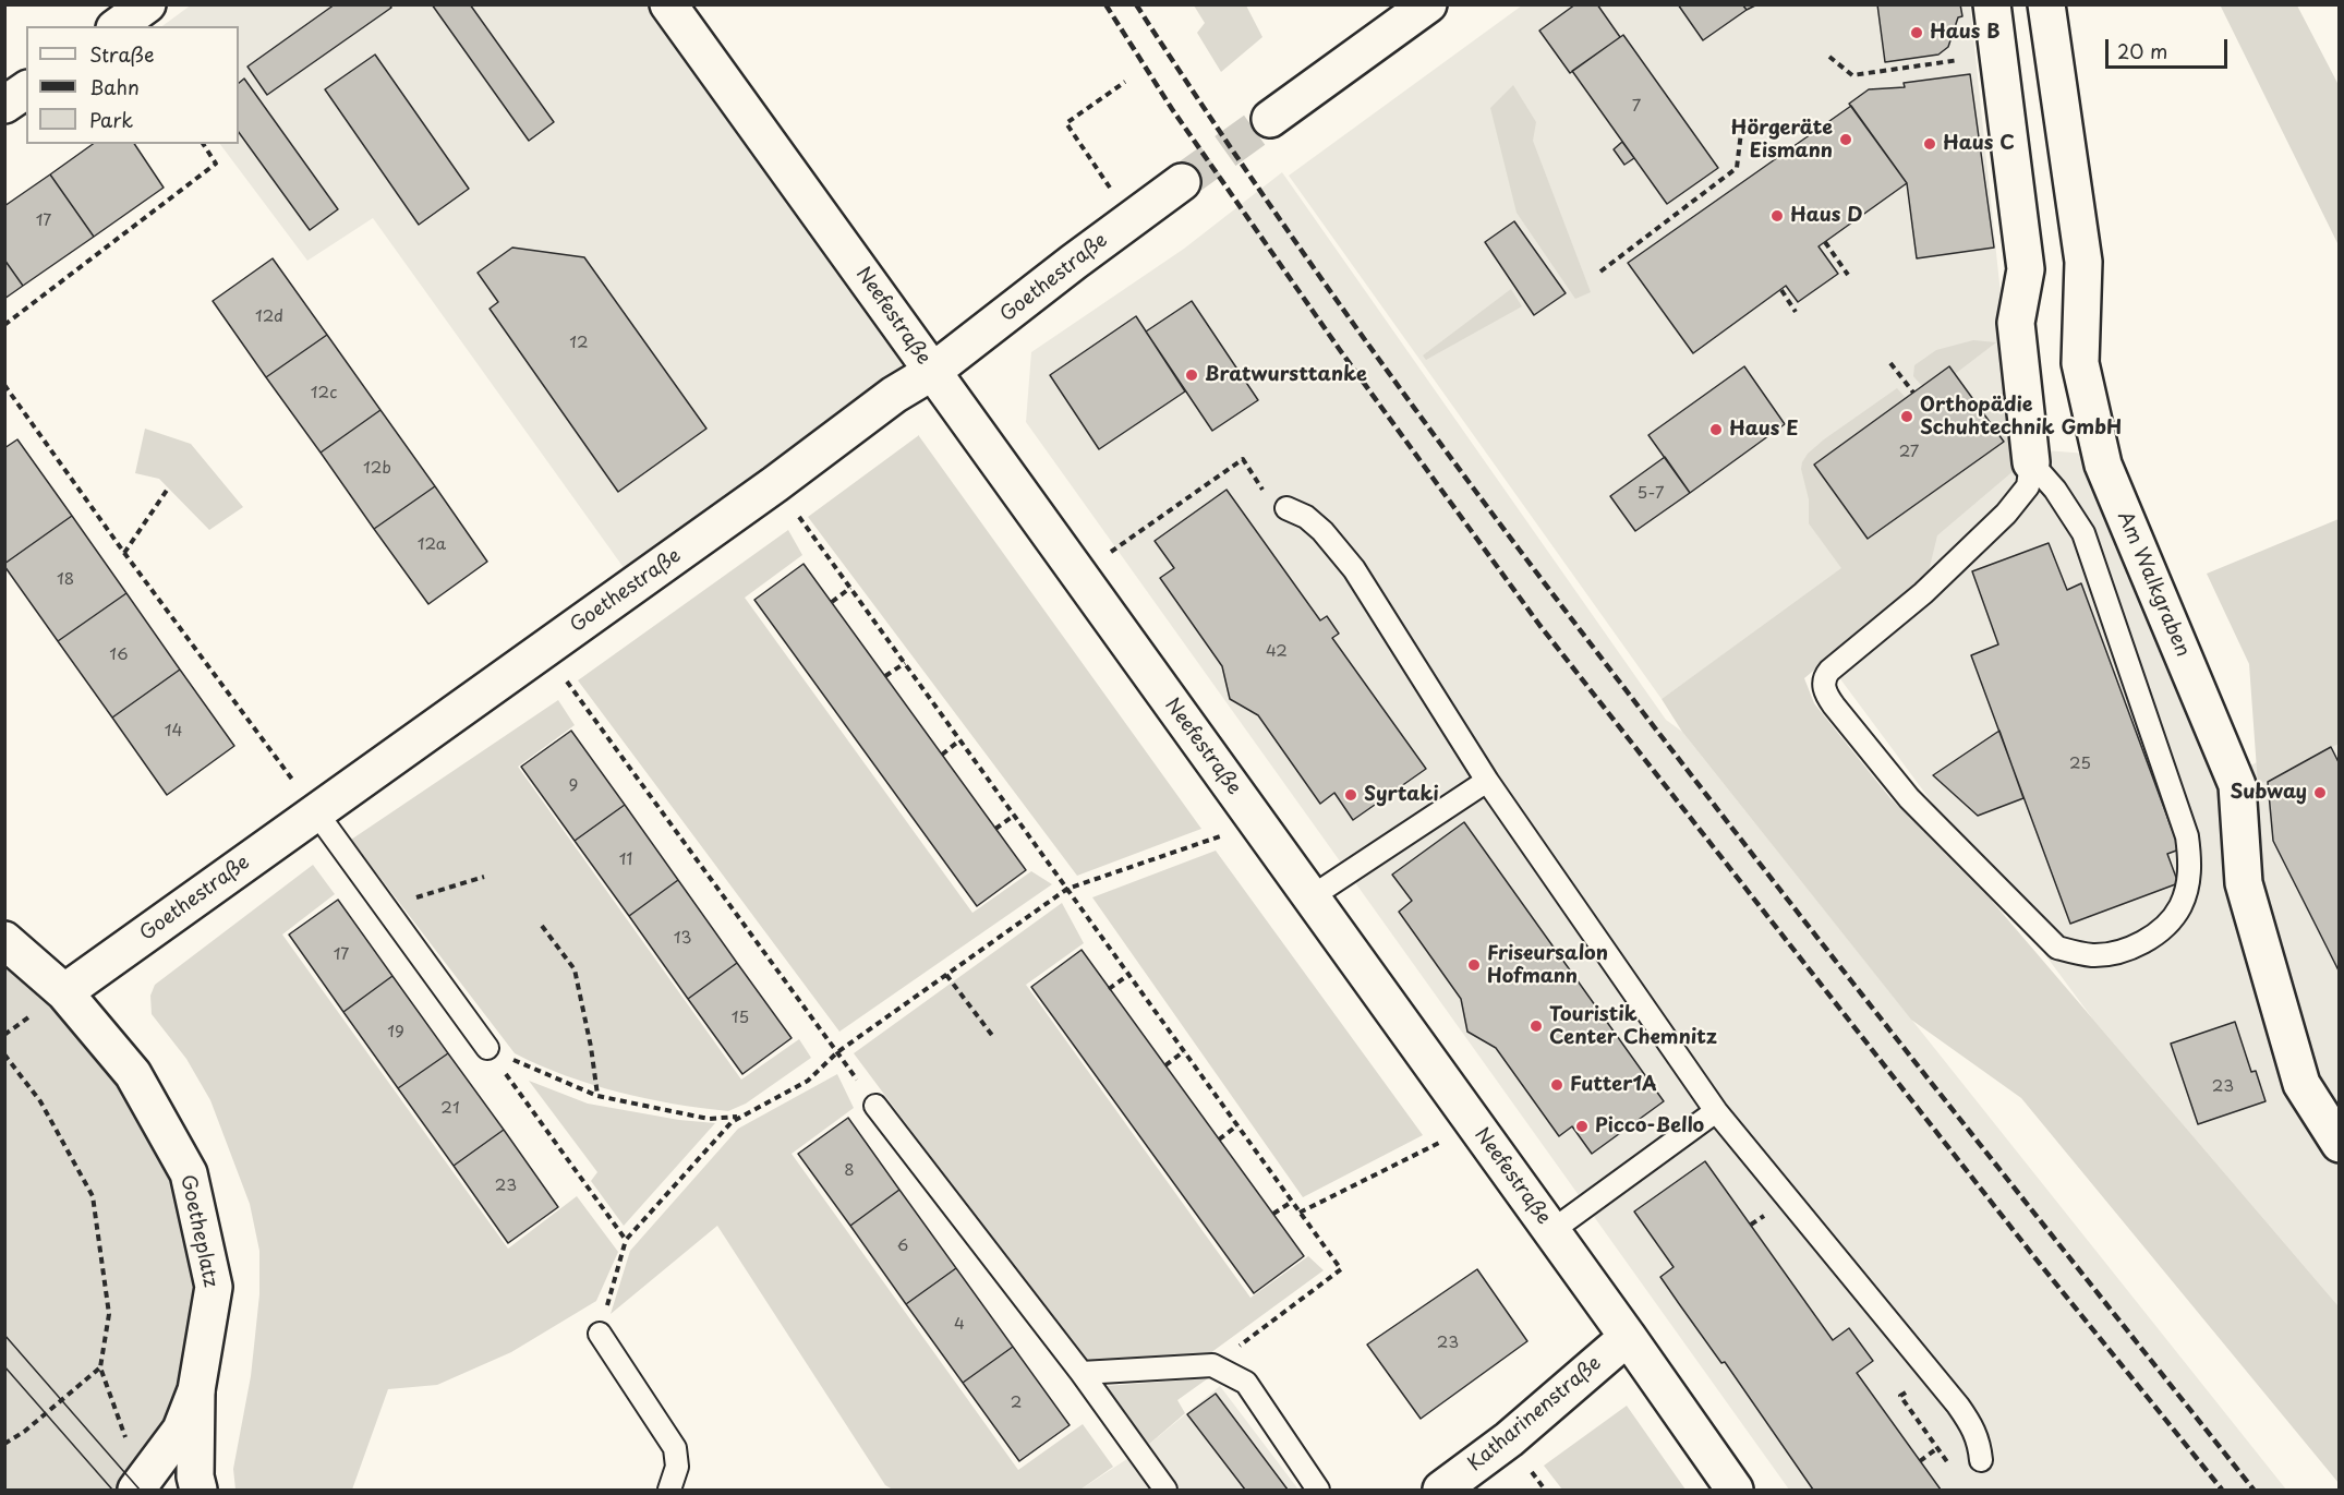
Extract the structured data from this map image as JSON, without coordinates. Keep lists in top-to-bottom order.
{
  "streets": {
    "street": [
      "Goethestraße",
      "Neefestraße",
      "Am Walkgraben",
      "Goetheplatz",
      "Katharinenstraße"
    ]
  },
  "crossings": [
    ["Goethestraße", "Neefestraße"],
    ["Goethestraße", "Goetheplatz"],
    ["Neefestraße", "Katharinenstraße"]
  ],
  "places": [
    "Haus B",
    "Hörgeräte Eismann",
    "Haus C",
    "Haus D",
    "Bratwursttanke",
    "Orthopädie Schuhtechnik GmbH",
    "Haus E",
    "Subway",
    "Syrtaki",
    "Friseursalon Hofmann",
    "Touristik Center Chemnitz",
    "Futter1A",
    "Picco-Bello"
  ],
  "house_numbers": [
    "7",
    "17",
    "12d",
    "12",
    "12c",
    "27",
    "12b",
    "5-7",
    "12a",
    "18",
    "42",
    "16",
    "14",
    "25",
    "9",
    "11",
    "13",
    "17",
    "15",
    "19",
    "23",
    "21",
    "8",
    "23",
    "6",
    "4",
    "23",
    "2"
  ],
  "legend": ["Straße", "Bahn", "Park"],
  "scale_bar": "20 m"
}
